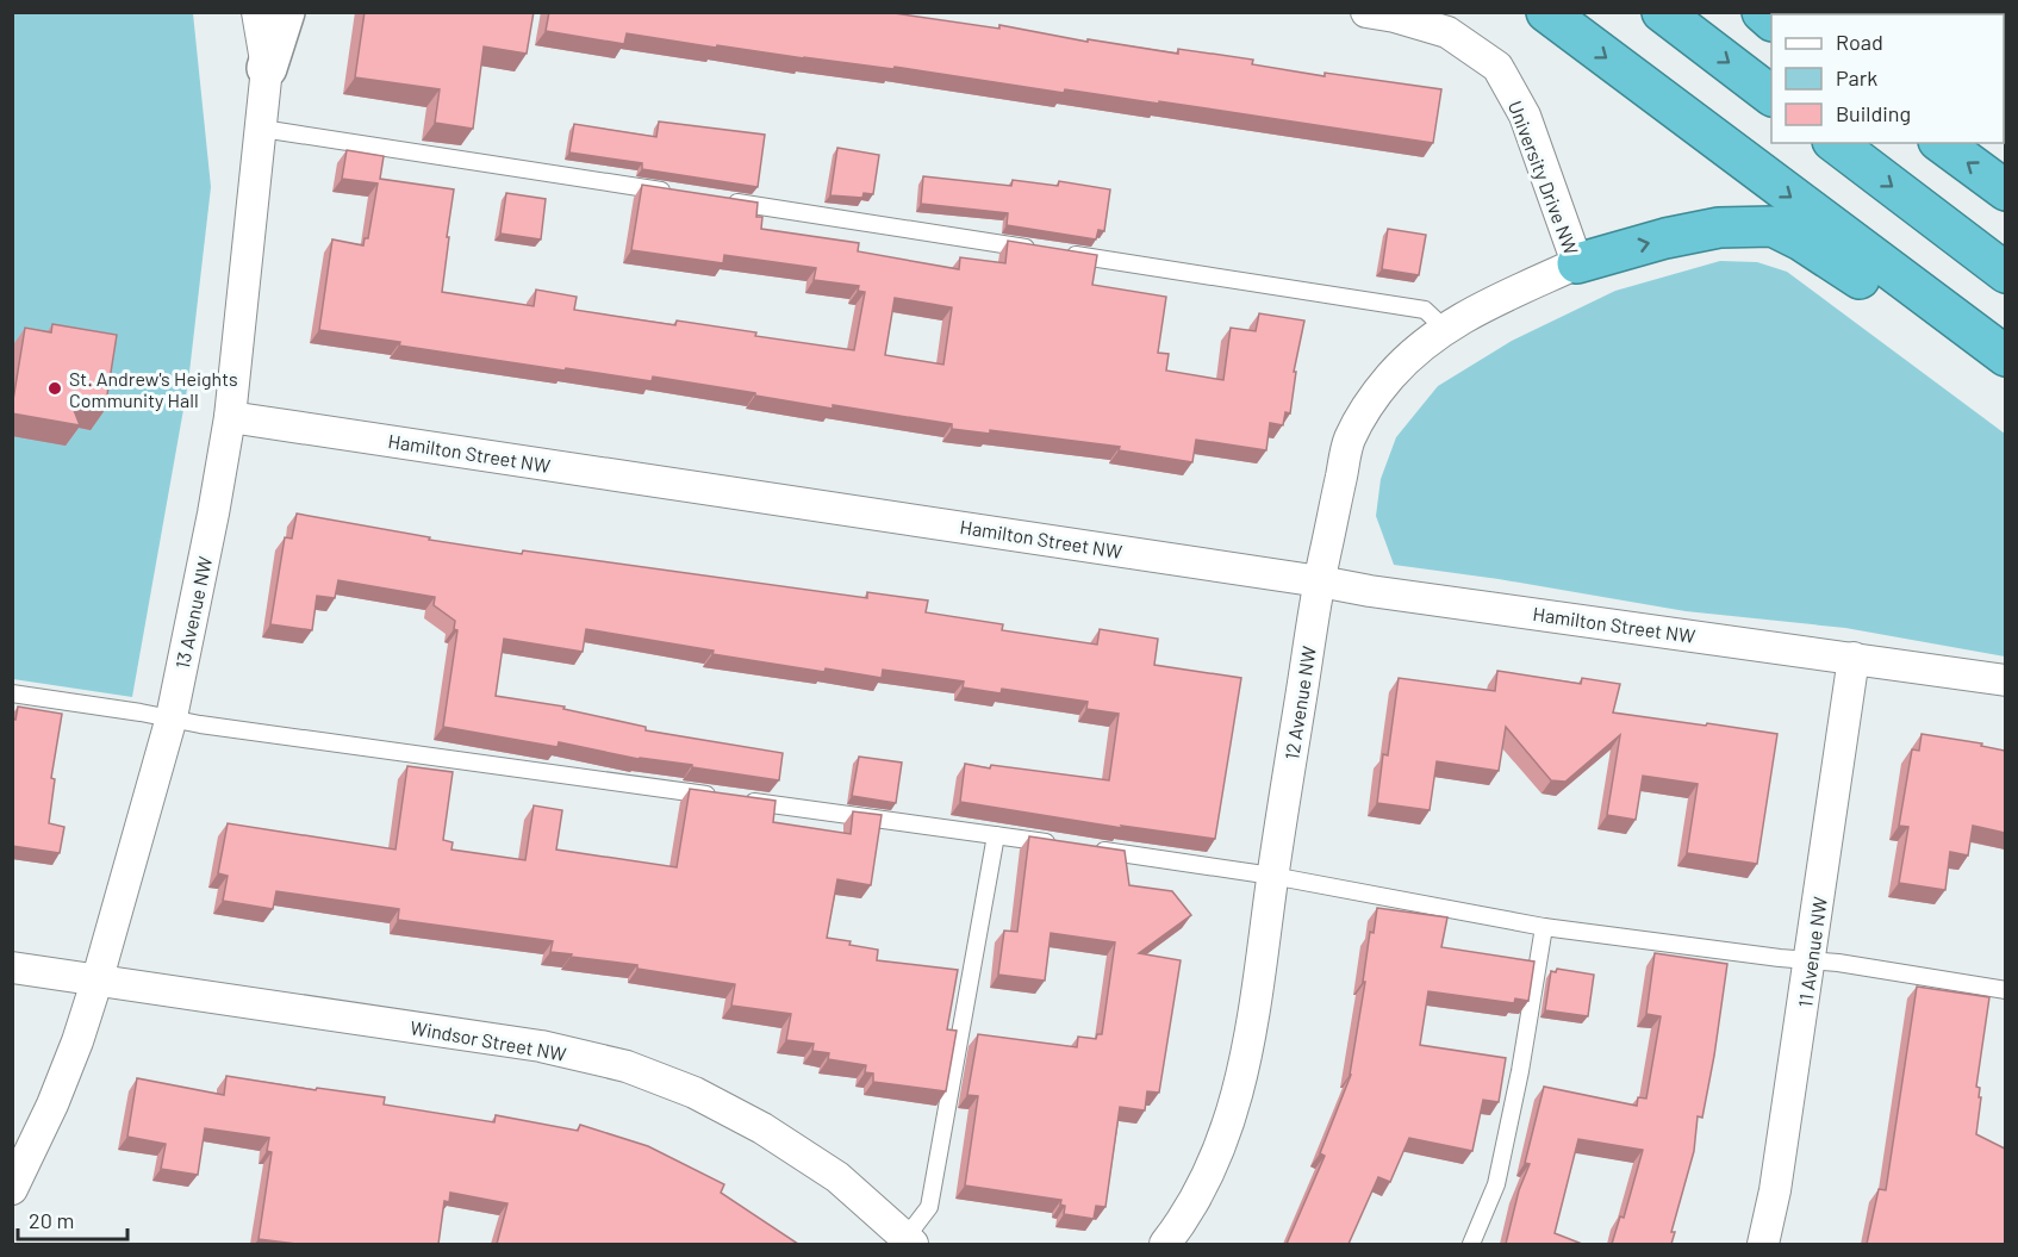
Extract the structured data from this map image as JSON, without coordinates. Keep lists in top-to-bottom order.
{
  "streets": {
    "street": [
      "University Drive NW",
      "Hamilton Street NW",
      "13 Avenue NW",
      "12 Avenue NW",
      "11 Avenue NW",
      "Windsor Street NW"
    ]
  },
  "crossings": [
    ["University Drive NW", "12 Avenue NW"],
    ["Hamilton Street NW", "13 Avenue NW"],
    ["Hamilton Street NW", "12 Avenue NW"],
    ["Hamilton Street NW", "11 Avenue NW"],
    ["13 Avenue NW", "Windsor Street NW"]
  ],
  "places": ["St. Andrew's Heights Community Hall"],
  "legend": ["Road", "Park", "Building"],
  "scale_bar": "20 m"
}
